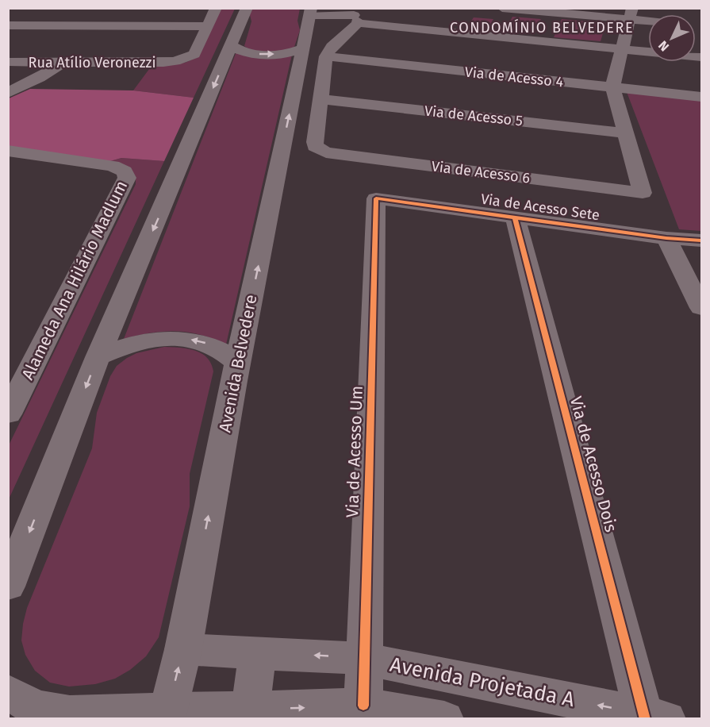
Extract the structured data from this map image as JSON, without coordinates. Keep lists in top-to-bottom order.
{
  "streets": {
    "street": [
      "Rua Atílio Veronezzi",
      "Via de Acesso 4",
      "Via de Acesso 5",
      "Via de Acesso 6",
      "Via de Acesso Sete",
      "Alameda Ana Hilário Madlum",
      "Avenida Belvedere",
      "Via de Acesso Um",
      "Via de Acesso Dois",
      "Avenida Projetada A"
    ]
  },
  "crossings": [
    ["Via de Acesso 4", "Avenida Belvedere"],
    ["Via de Acesso 5", "Via de Acesso 6"],
    ["Via de Acesso Sete", "Via de Acesso Um"],
    ["Via de Acesso Sete", "Via de Acesso Dois"],
    ["Avenida Belvedere", "Avenida Projetada A"],
    ["Via de Acesso Um", "Avenida Projetada A"],
    ["Via de Acesso Dois", "Avenida Projetada A"]
  ],
  "districts": ["CONDOMÍNIO BELVEDERE"],
  "north": "bottom left"
}
